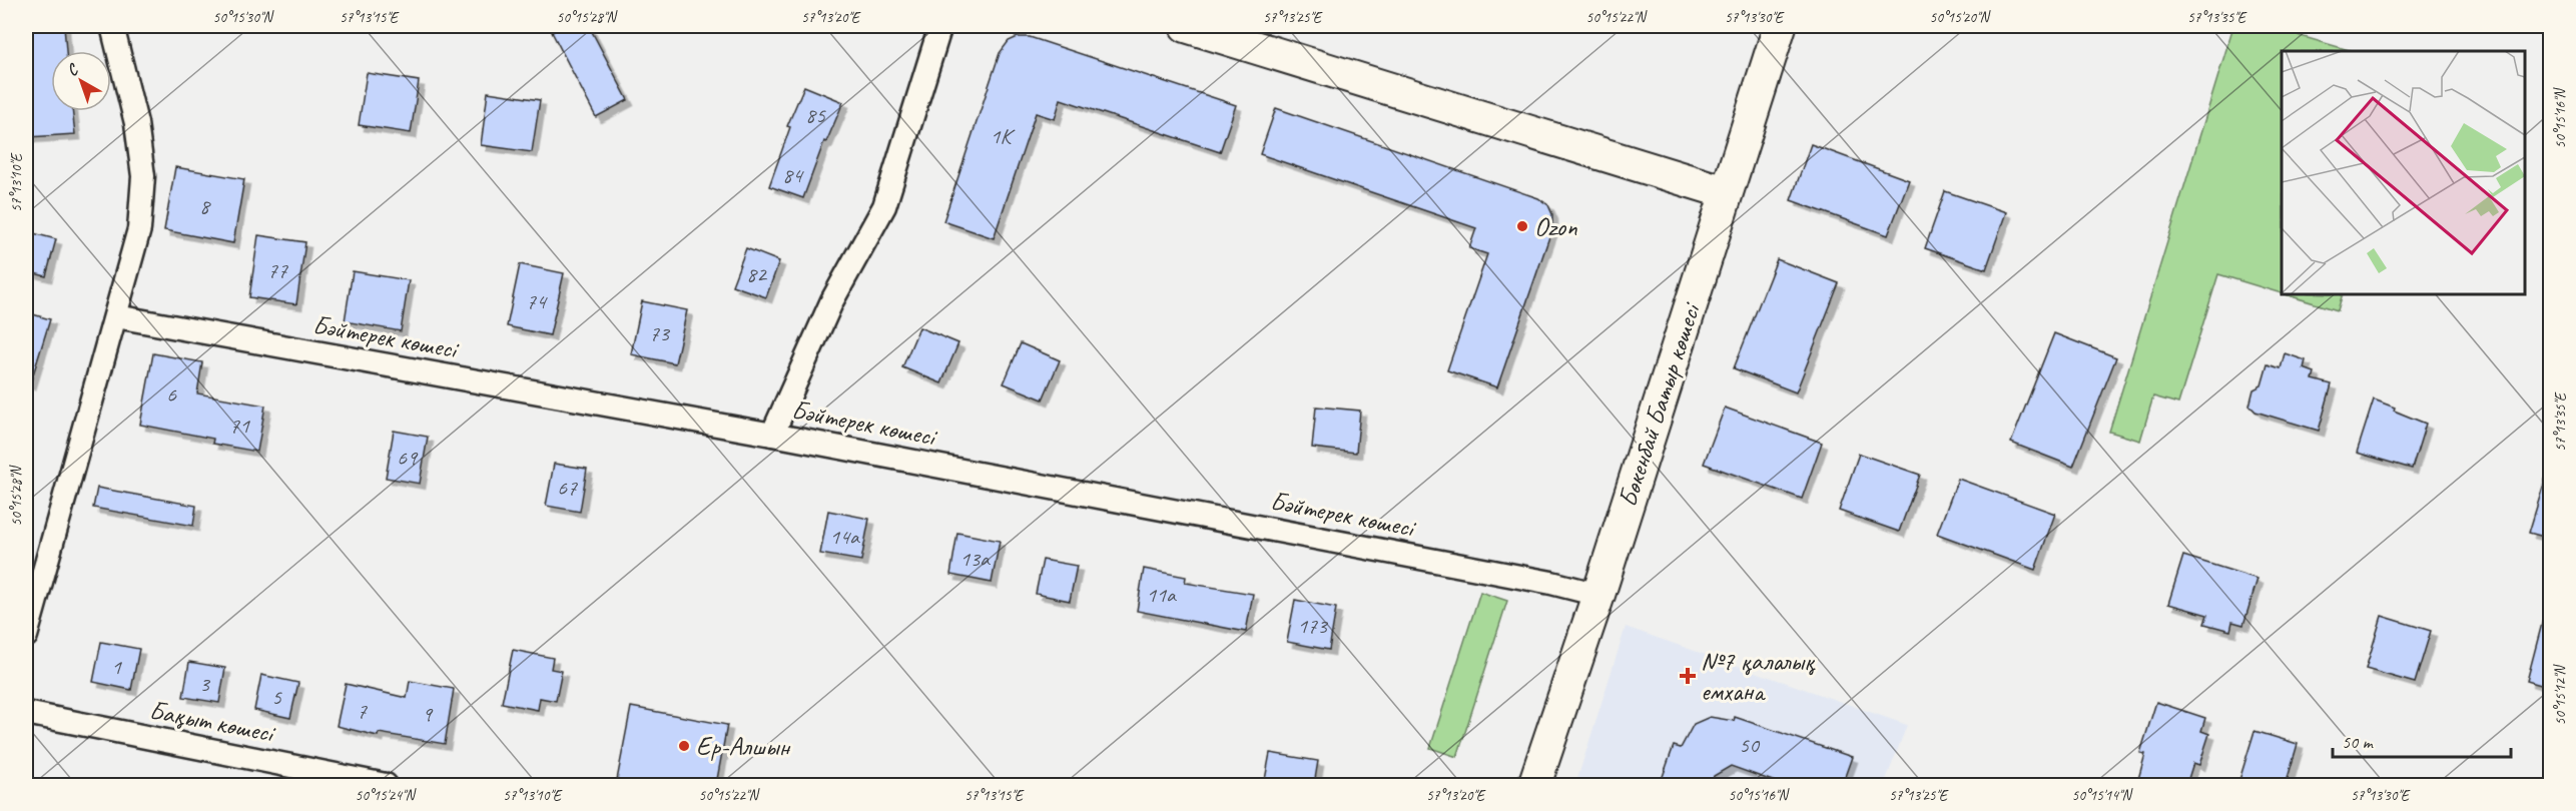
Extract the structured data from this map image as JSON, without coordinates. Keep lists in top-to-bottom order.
{
  "streets": {
    "main road": ["Бөкенбай Батыр көшесі"],
    "street": ["Бәйтерек көшесі", "Бақыт көшесі"]
  },
  "crossings": [
    ["Бәйтерек көшесі", "Бөкенбай Батыр көшесі"]
  ],
  "places": {
    "other": ["Ozon", "Ер-Алшын"],
    "health": ["№7 қалалық емхана"]
  },
  "house_numbers": [
    "85",
    "1К",
    "84",
    "8",
    "77",
    "82",
    "74",
    "73",
    "6",
    "71",
    "69",
    "67",
    "14а",
    "13а",
    "11а",
    "173",
    "1",
    "3",
    "5",
    "7",
    "9",
    "50"
  ],
  "scale_bar": "50 m",
  "north": "top left",
  "coordinates": [
    "50°15'30\"N",
    "57°13'15\"E",
    "50°15'28\"N",
    "57°13'20\"E",
    "57°13'25\"E",
    "50°15'22\"N",
    "57°13'30\"E",
    "50°15'20\"N",
    "57°13'35\"E",
    "50°15'16\"N",
    "57°13'10\"E",
    "50°15'12\"N",
    "50°15'24\"N",
    "50°15'14\"N"
  ]
}
